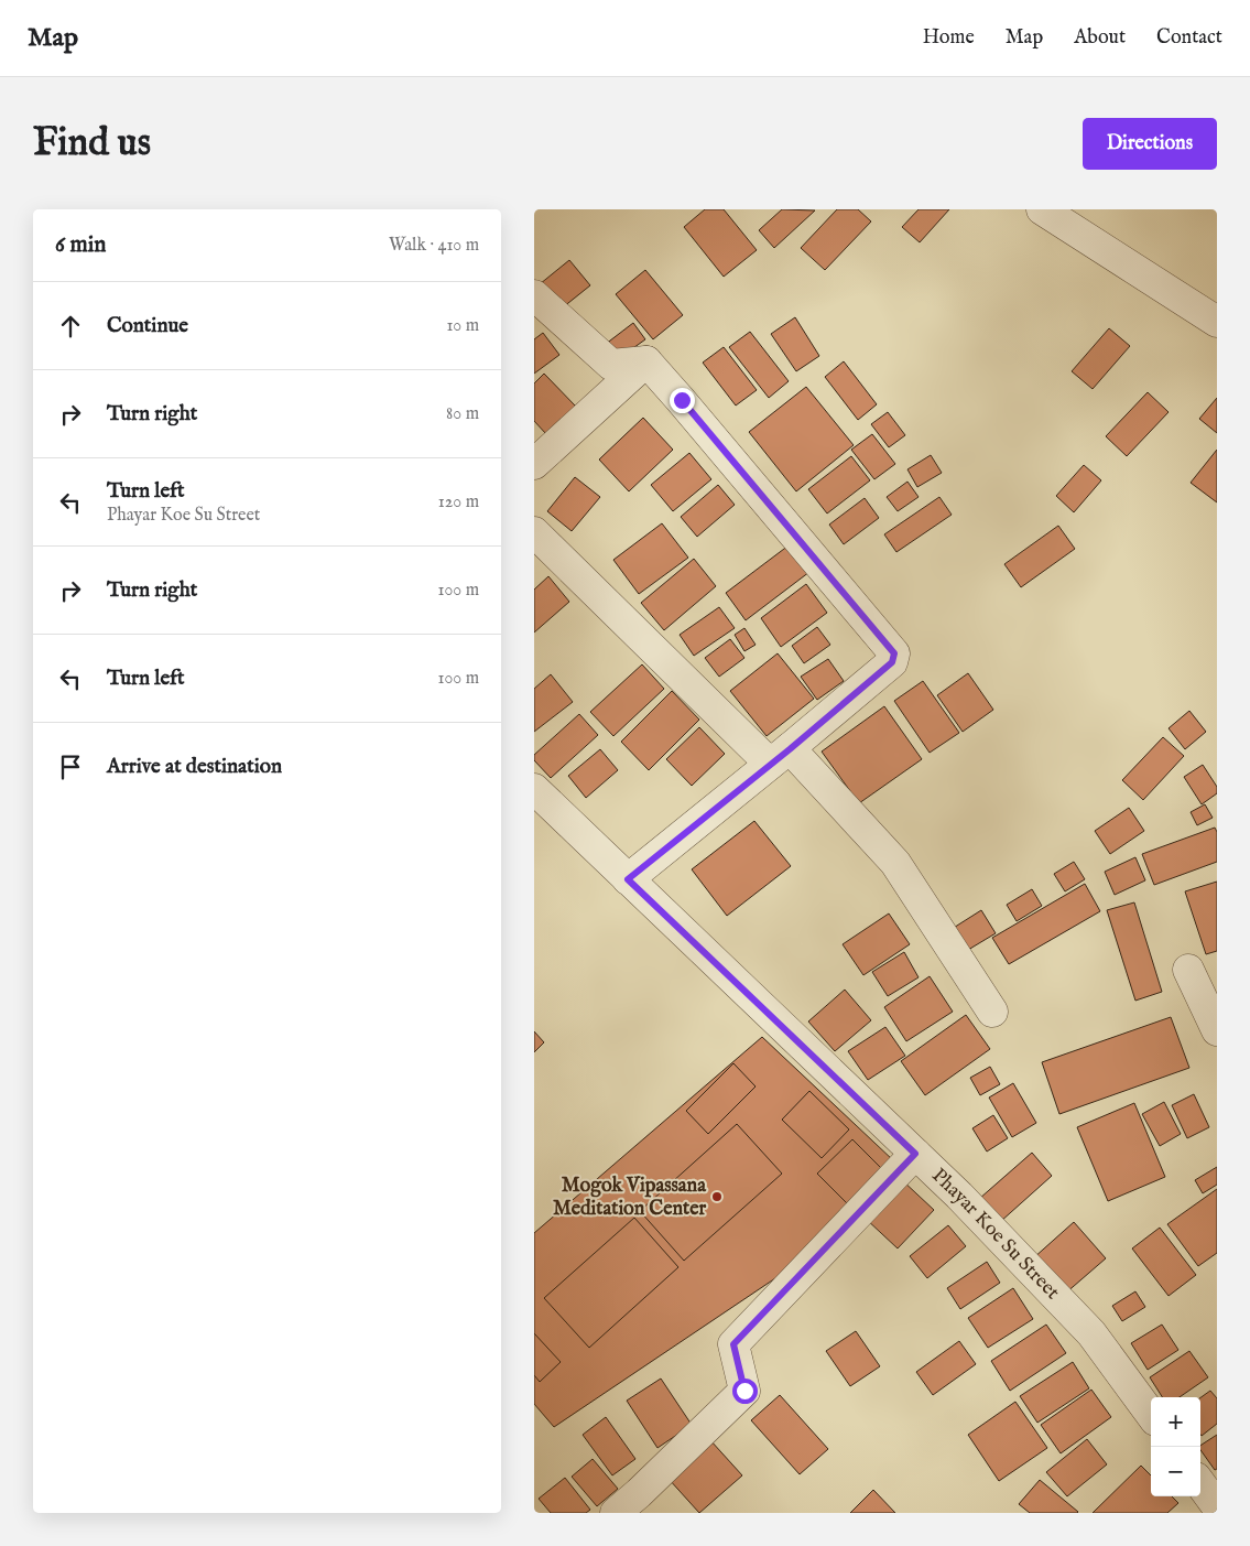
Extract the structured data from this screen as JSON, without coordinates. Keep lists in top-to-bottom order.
{
  "streets": {
    "street": ["Phayar Koe Su Street"]
  },
  "places": ["Mogok Vipassana Meditation Center"],
  "page": {
    "header": "Map",
    "nav": [
      "Home",
      "Map",
      "About",
      "Contact"
    ],
    "buttons": "Directions",
    "title": "Find us",
    "heading": ["6 min", "Walk · 410 m"],
    "list": [
      ["Continue", "10 m"],
      ["Turn right", "80 m"],
      ["Turn left", "Phayar Koe Su Street", "120 m"],
      ["Turn right", "100 m"],
      ["Turn left", "100 m"],
      "Arrive at destination"
    ],
    "map_buttons": ["+", "−"]
  }
}
